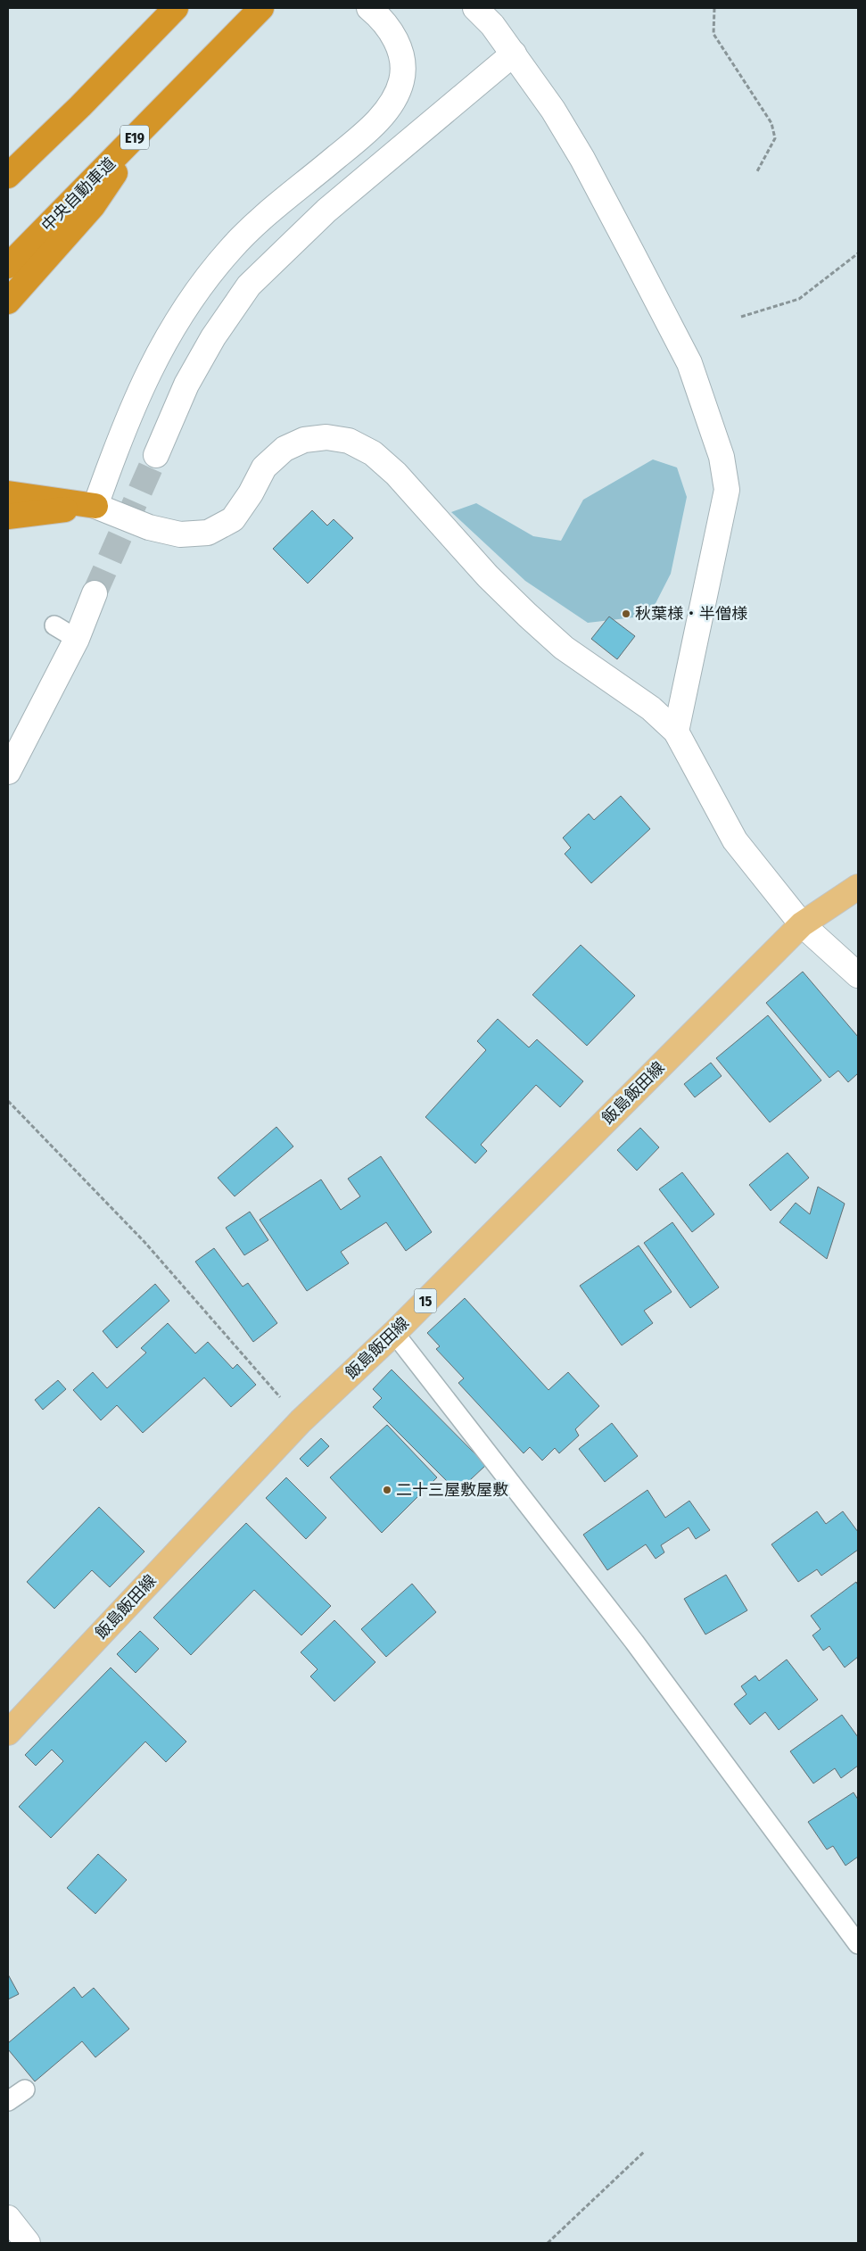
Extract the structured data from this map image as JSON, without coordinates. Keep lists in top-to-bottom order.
{
  "streets": {
    "highway": ["E19", "中央自動車道"],
    "main road": ["飯島飯田線", "15"]
  },
  "places": ["秋葉様・半僧様", "二十三屋敷屋敷"]
}
